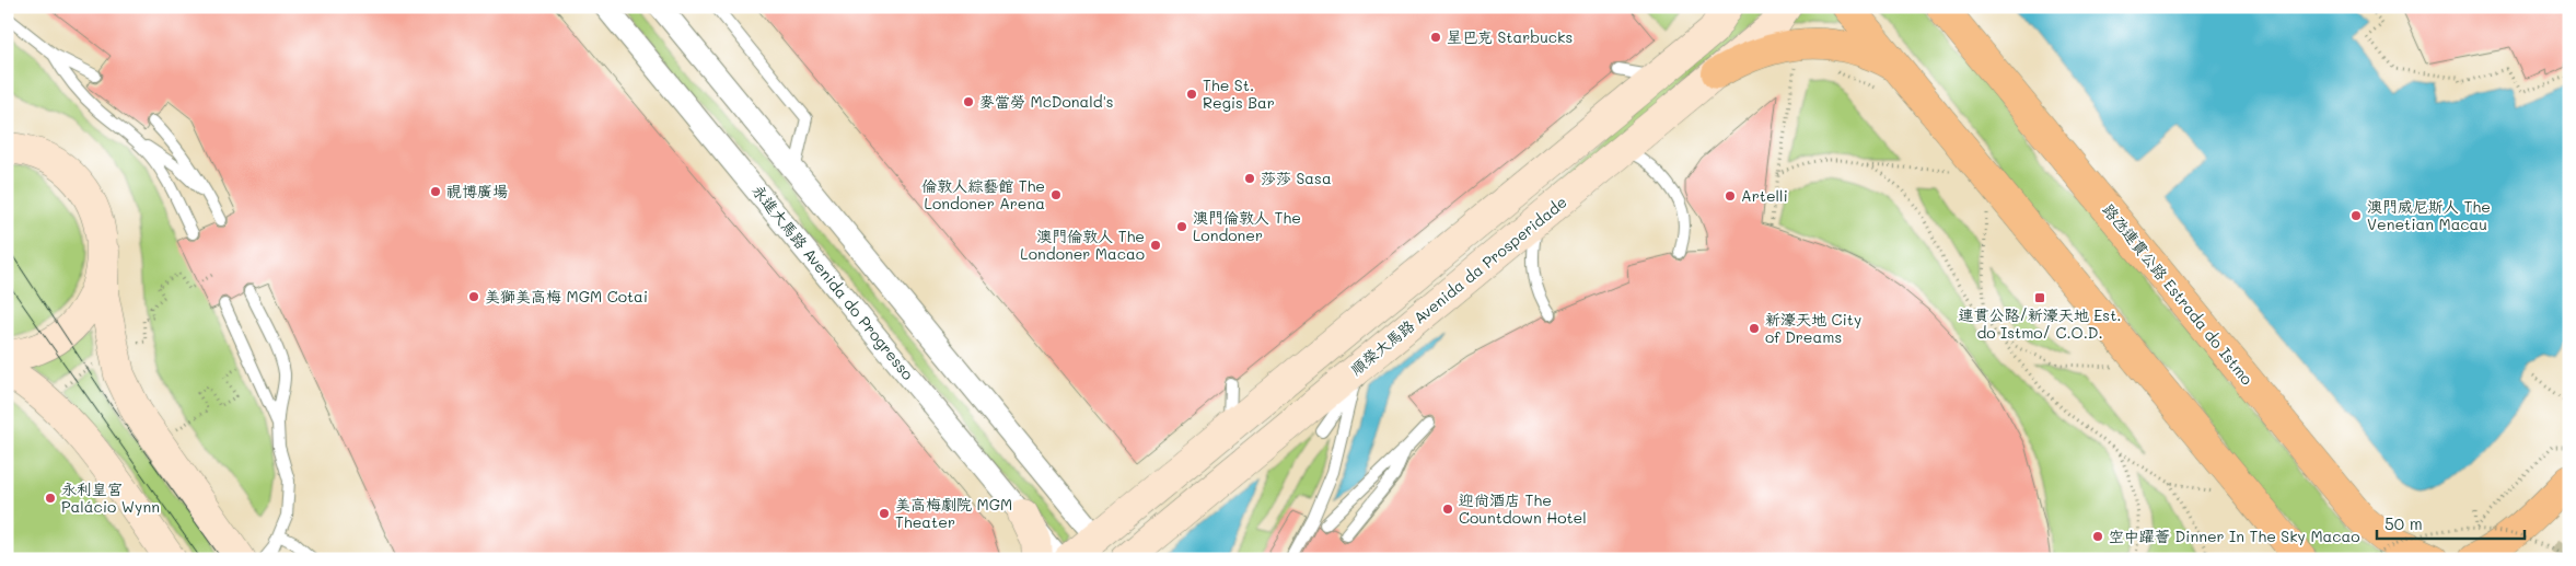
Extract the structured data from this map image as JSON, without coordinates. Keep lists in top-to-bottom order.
{
  "streets": {
    "main road": ["路氹連貫公路 Estrada do Istmo"],
    "street": ["永進大馬路 Avenida do Progresso", "順榮大馬路 Avenida da Prosperidade"]
  },
  "places": {
    "other": [
      "星巴克 Starbucks",
      "The St. Regis Bar",
      "麥當勞 McDonald's",
      "莎莎 Sasa",
      "視博廣場",
      "倫敦人綜藝館 The Londoner Arena",
      "Artelli",
      "澳門威尼斯人 The Venetian Macau",
      "澳門倫敦人 The Londoner",
      "澳門倫敦人 The Londoner Macao",
      "美獅美高梅 MGM Cotai",
      "新濠天地 City of Dreams",
      "永利皇宮 Palácio Wynn",
      "迎尚酒店 The Countdown Hotel",
      "美高梅劇院 MGM Theater",
      "空中躍薈 Dinner In The Sky Macao"
    ],
    "transit": ["連貫公路/新濠天地 Est. do Istmo/ C.O.D."]
  },
  "scale_bar": "50 m"
}
